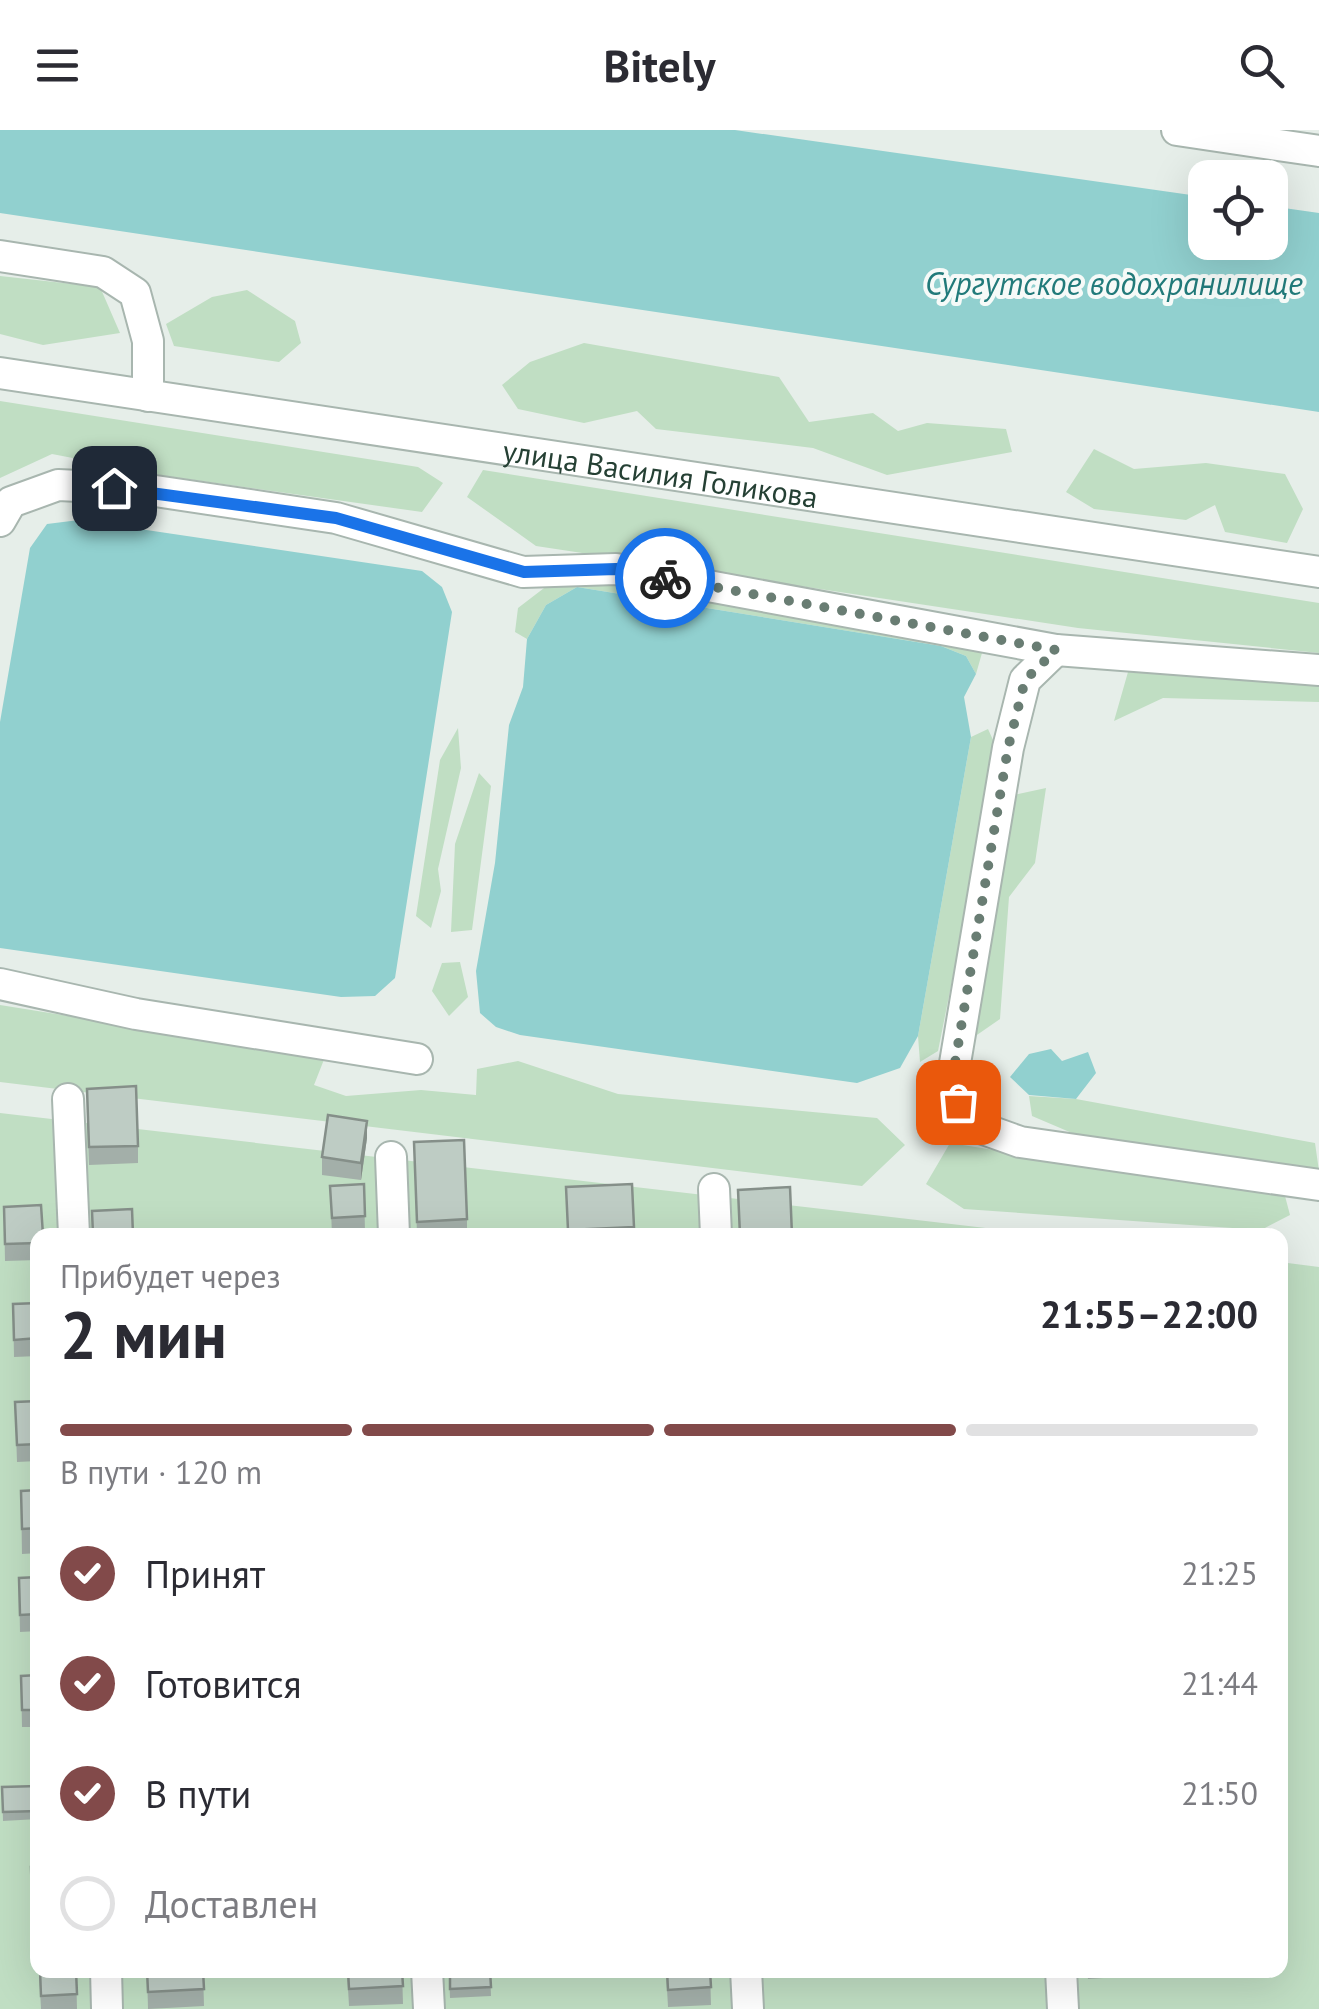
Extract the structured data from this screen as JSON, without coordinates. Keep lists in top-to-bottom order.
{
  "streets": {
    "street": ["улица Василия Голикова"]
  },
  "water": ["Сургутское водохранилище"],
  "page": {
    "header": "Bitely",
    "heading": ["2 мин", "Прибудет через", "21:55–22:00"],
    "bar": "В пути · 120 m",
    "list": [
      ["Принят", "21:25"],
      ["Готовится", "21:44"],
      ["В пути", "21:50"],
      "Доставлен"
    ]
  }
}
